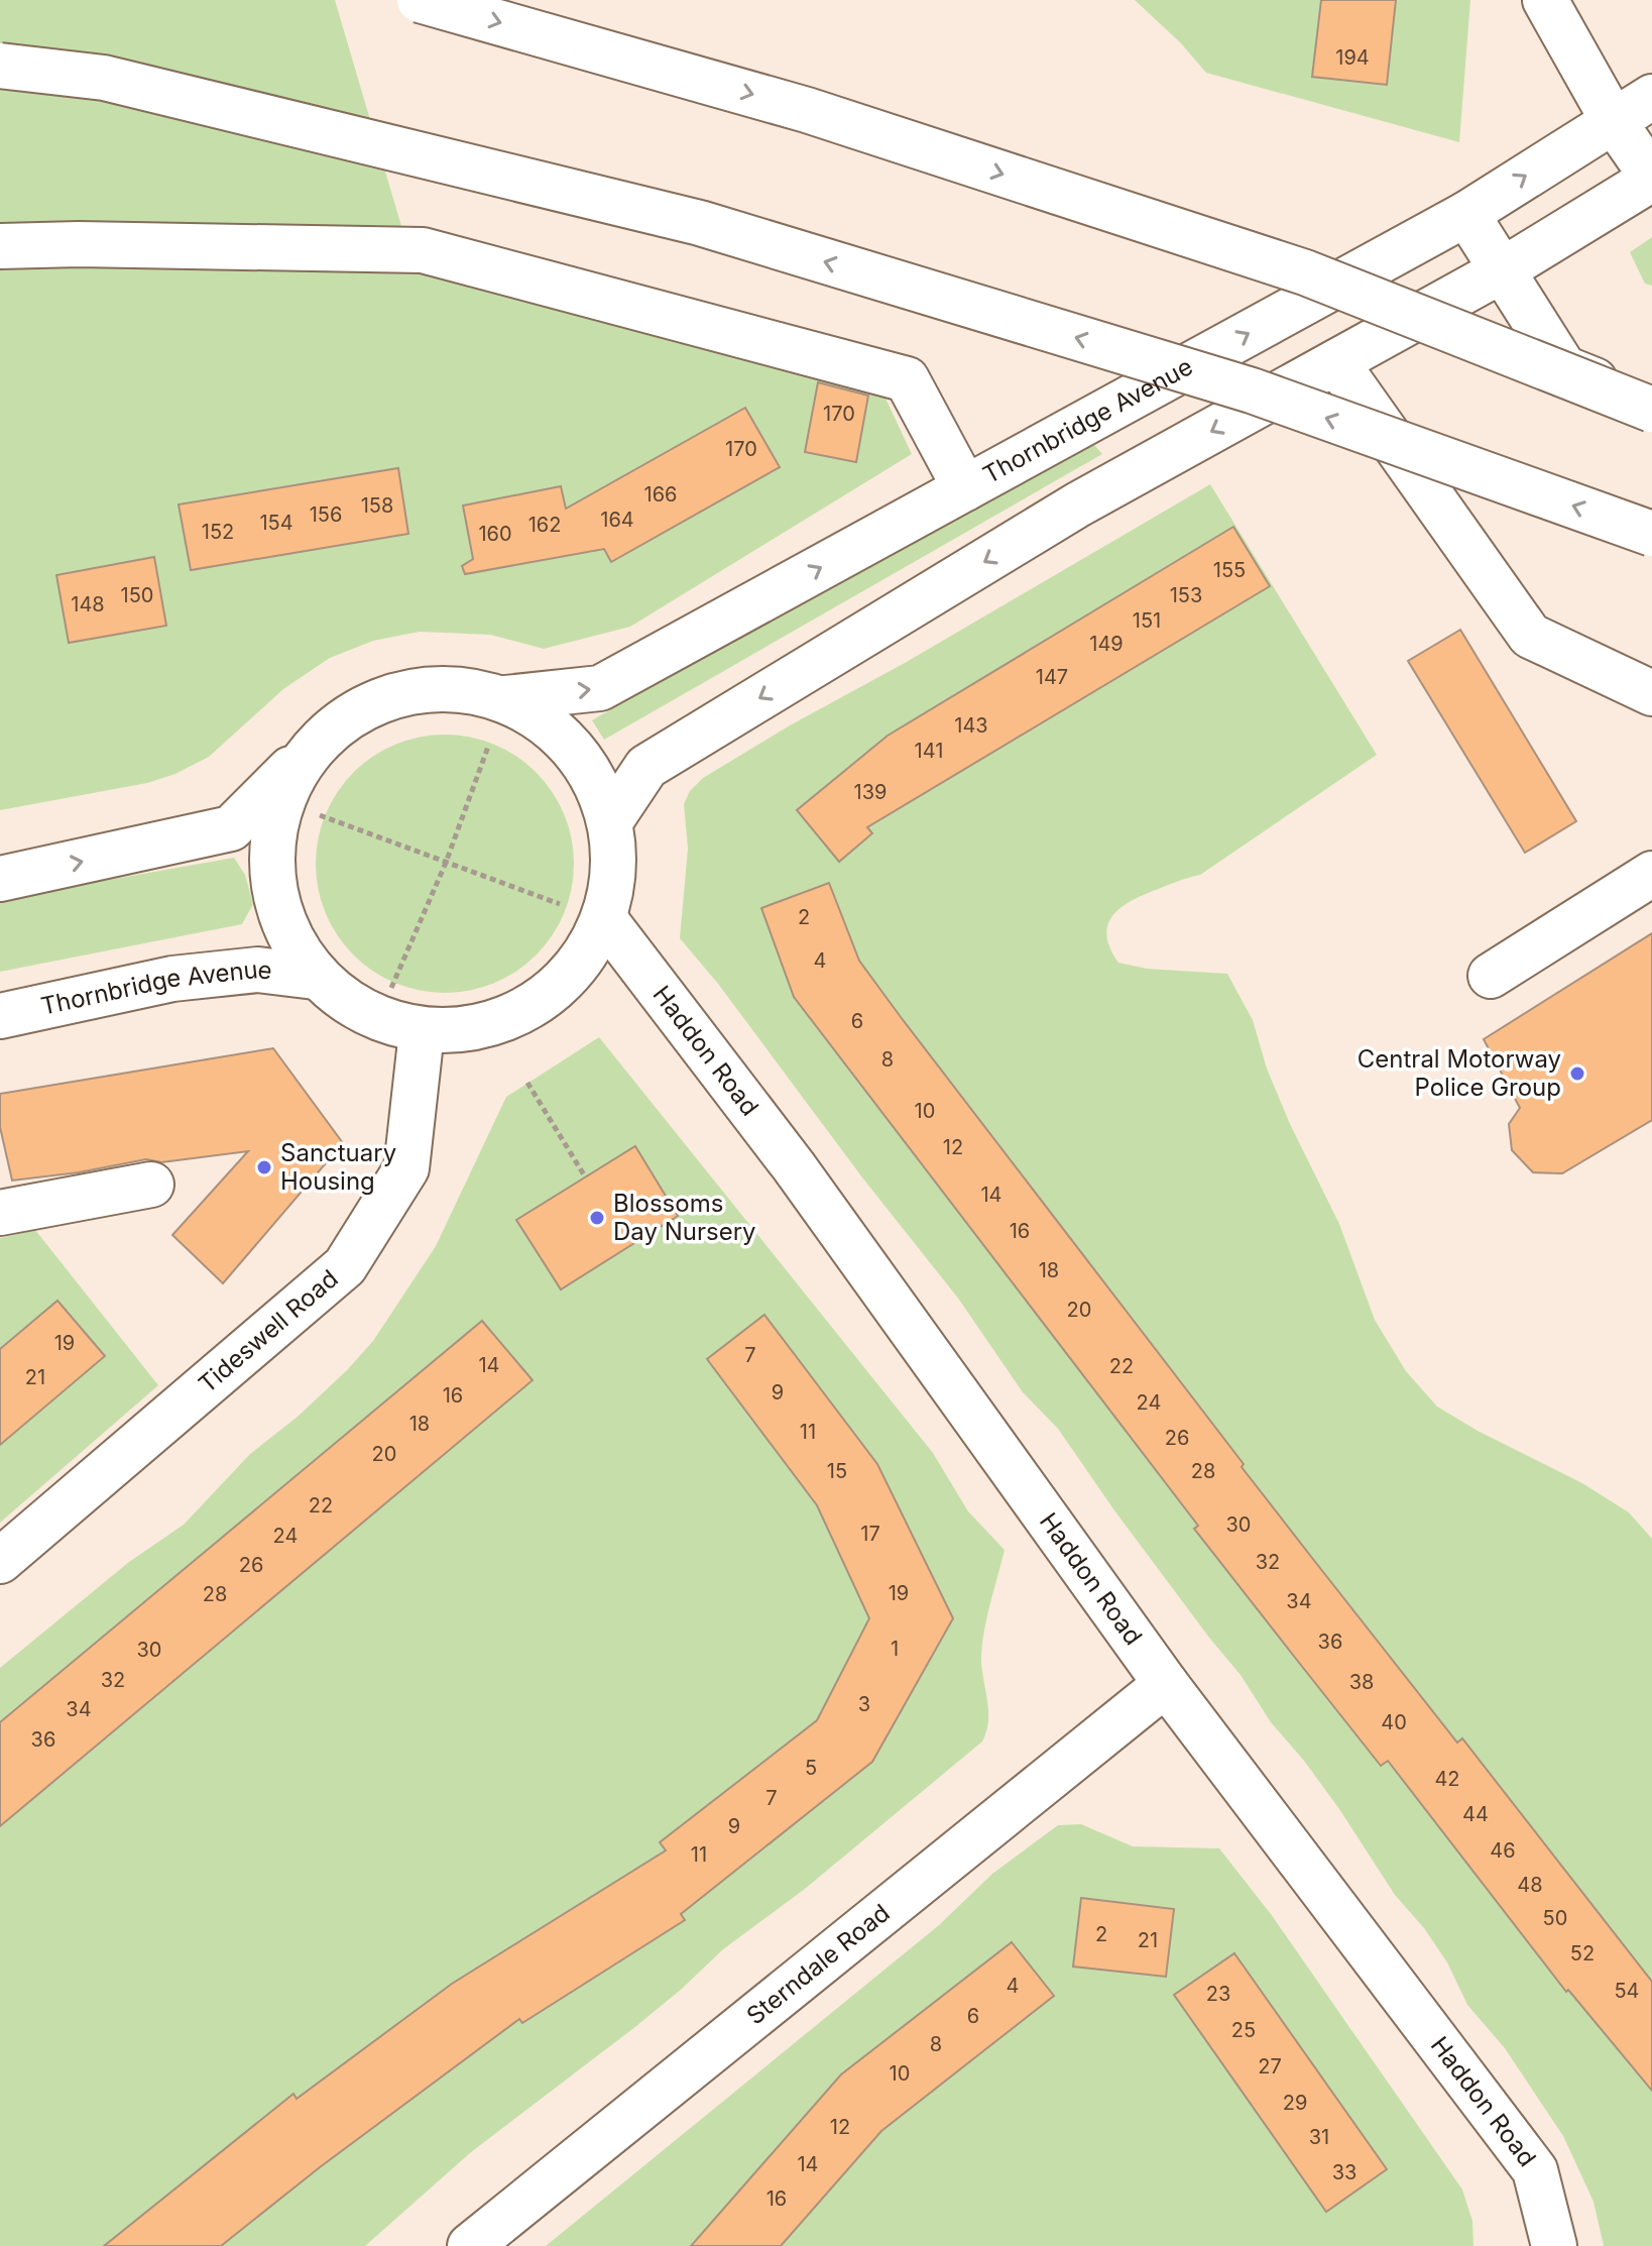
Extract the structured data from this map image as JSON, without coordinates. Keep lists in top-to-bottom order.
{
  "streets": {
    "main road": [
      "Thornbridge Avenue",
      "Haddon Road",
      "Tideswell Road",
      "Sterndale Road"
    ]
  },
  "crossings": [
    ["Haddon Road", "Sterndale Road"]
  ],
  "places": ["Central Motorway Police Group", "Sanctuary Housing", "Blossoms Day Nursery"],
  "house_numbers": [
    "194",
    "170",
    "170",
    "166",
    "158",
    "156",
    "164",
    "154",
    "162",
    "152",
    "160",
    "155",
    "150",
    "153",
    "148",
    "151",
    "149",
    "147",
    "143",
    "141",
    "139",
    "2",
    "4",
    "6",
    "8",
    "10",
    "12",
    "14",
    "16",
    "18",
    "20",
    "19",
    "7",
    "14",
    "22",
    "21",
    "9",
    "16",
    "24",
    "18",
    "11",
    "26",
    "20",
    "15",
    "28",
    "22",
    "30",
    "17",
    "24",
    "32",
    "26",
    "19",
    "28",
    "34",
    "36",
    "1",
    "30",
    "32",
    "38",
    "3",
    "34",
    "40",
    "36",
    "5",
    "42",
    "7",
    "44",
    "9",
    "46",
    "11",
    "48",
    "50",
    "2",
    "21",
    "52",
    "4",
    "54",
    "23",
    "6",
    "25",
    "8",
    "27",
    "10",
    "29",
    "12",
    "31",
    "14",
    "33",
    "16"
  ]
}
